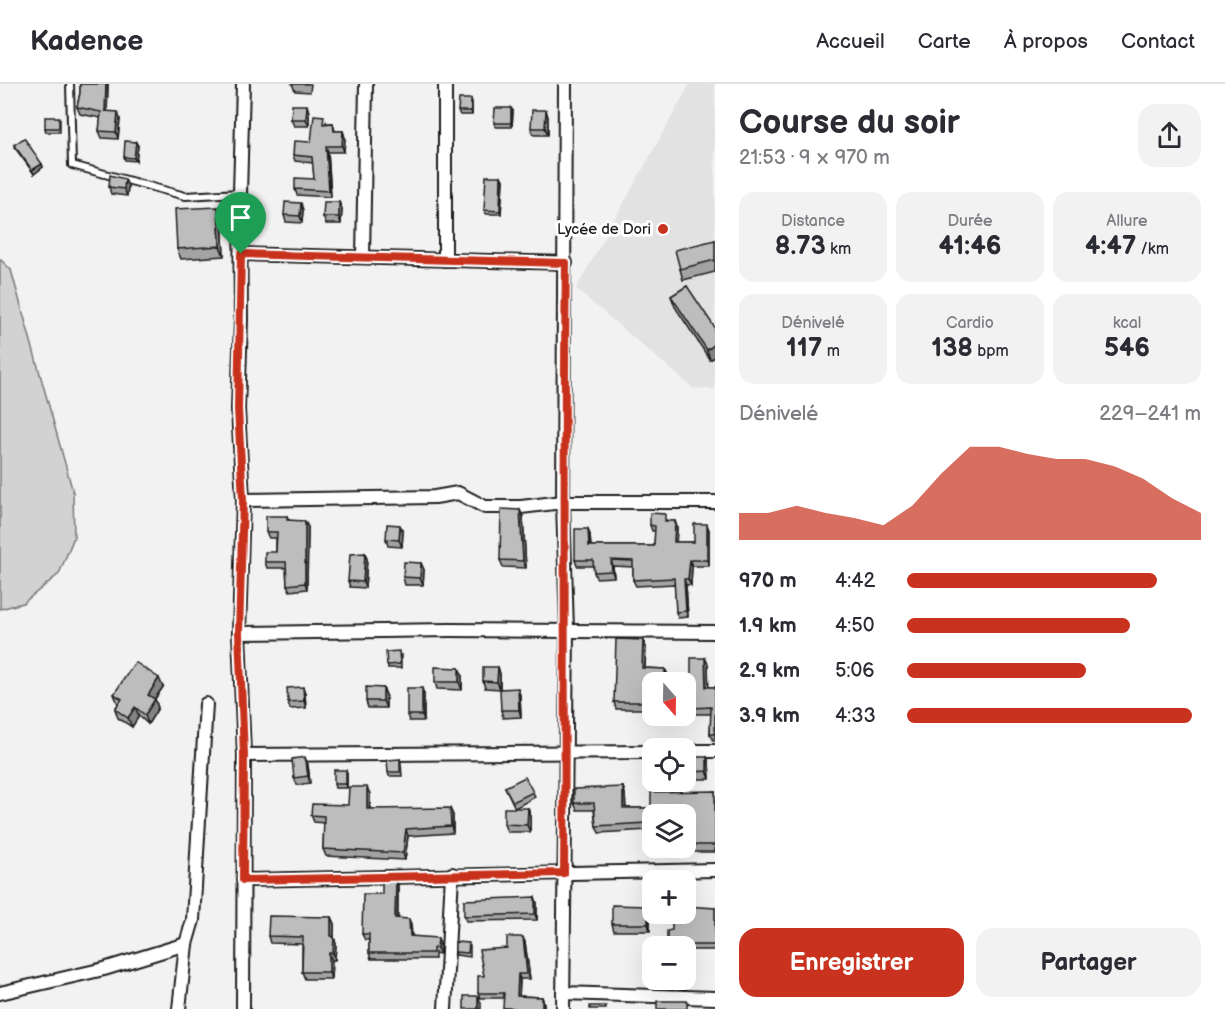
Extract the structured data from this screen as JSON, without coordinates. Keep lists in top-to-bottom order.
{
  "places": ["Lycée de Dori"],
  "north": "bottom",
  "page": {
    "header": "Kadence",
    "nav": [
      "Accueil",
      "Carte",
      "À propos",
      "Contact"
    ],
    "heading": ["Course du soir", "21:53 · 9 × 970 m"],
    "stats": [
      ["Distance", "8.73 km"],
      ["Durée", "41:46"],
      ["Allure", "4:47 /km"],
      ["Dénivelé", "117 m"],
      ["Cardio", "138 bpm"],
      ["kcal", "546"]
    ],
    "chart": ["Dénivelé", "229–241 m"],
    "list": [
      {
        "name": "970 m",
        "note": "4:42"
      },
      {
        "name": "1.9 km",
        "note": "4:50"
      },
      {
        "name": "2.9 km",
        "note": "5:06"
      },
      {
        "name": "3.9 km",
        "note": "4:33"
      }
    ],
    "map_buttons": ["+", "−"],
    "buttons": ["Enregistrer", "Partager"]
  }
}
